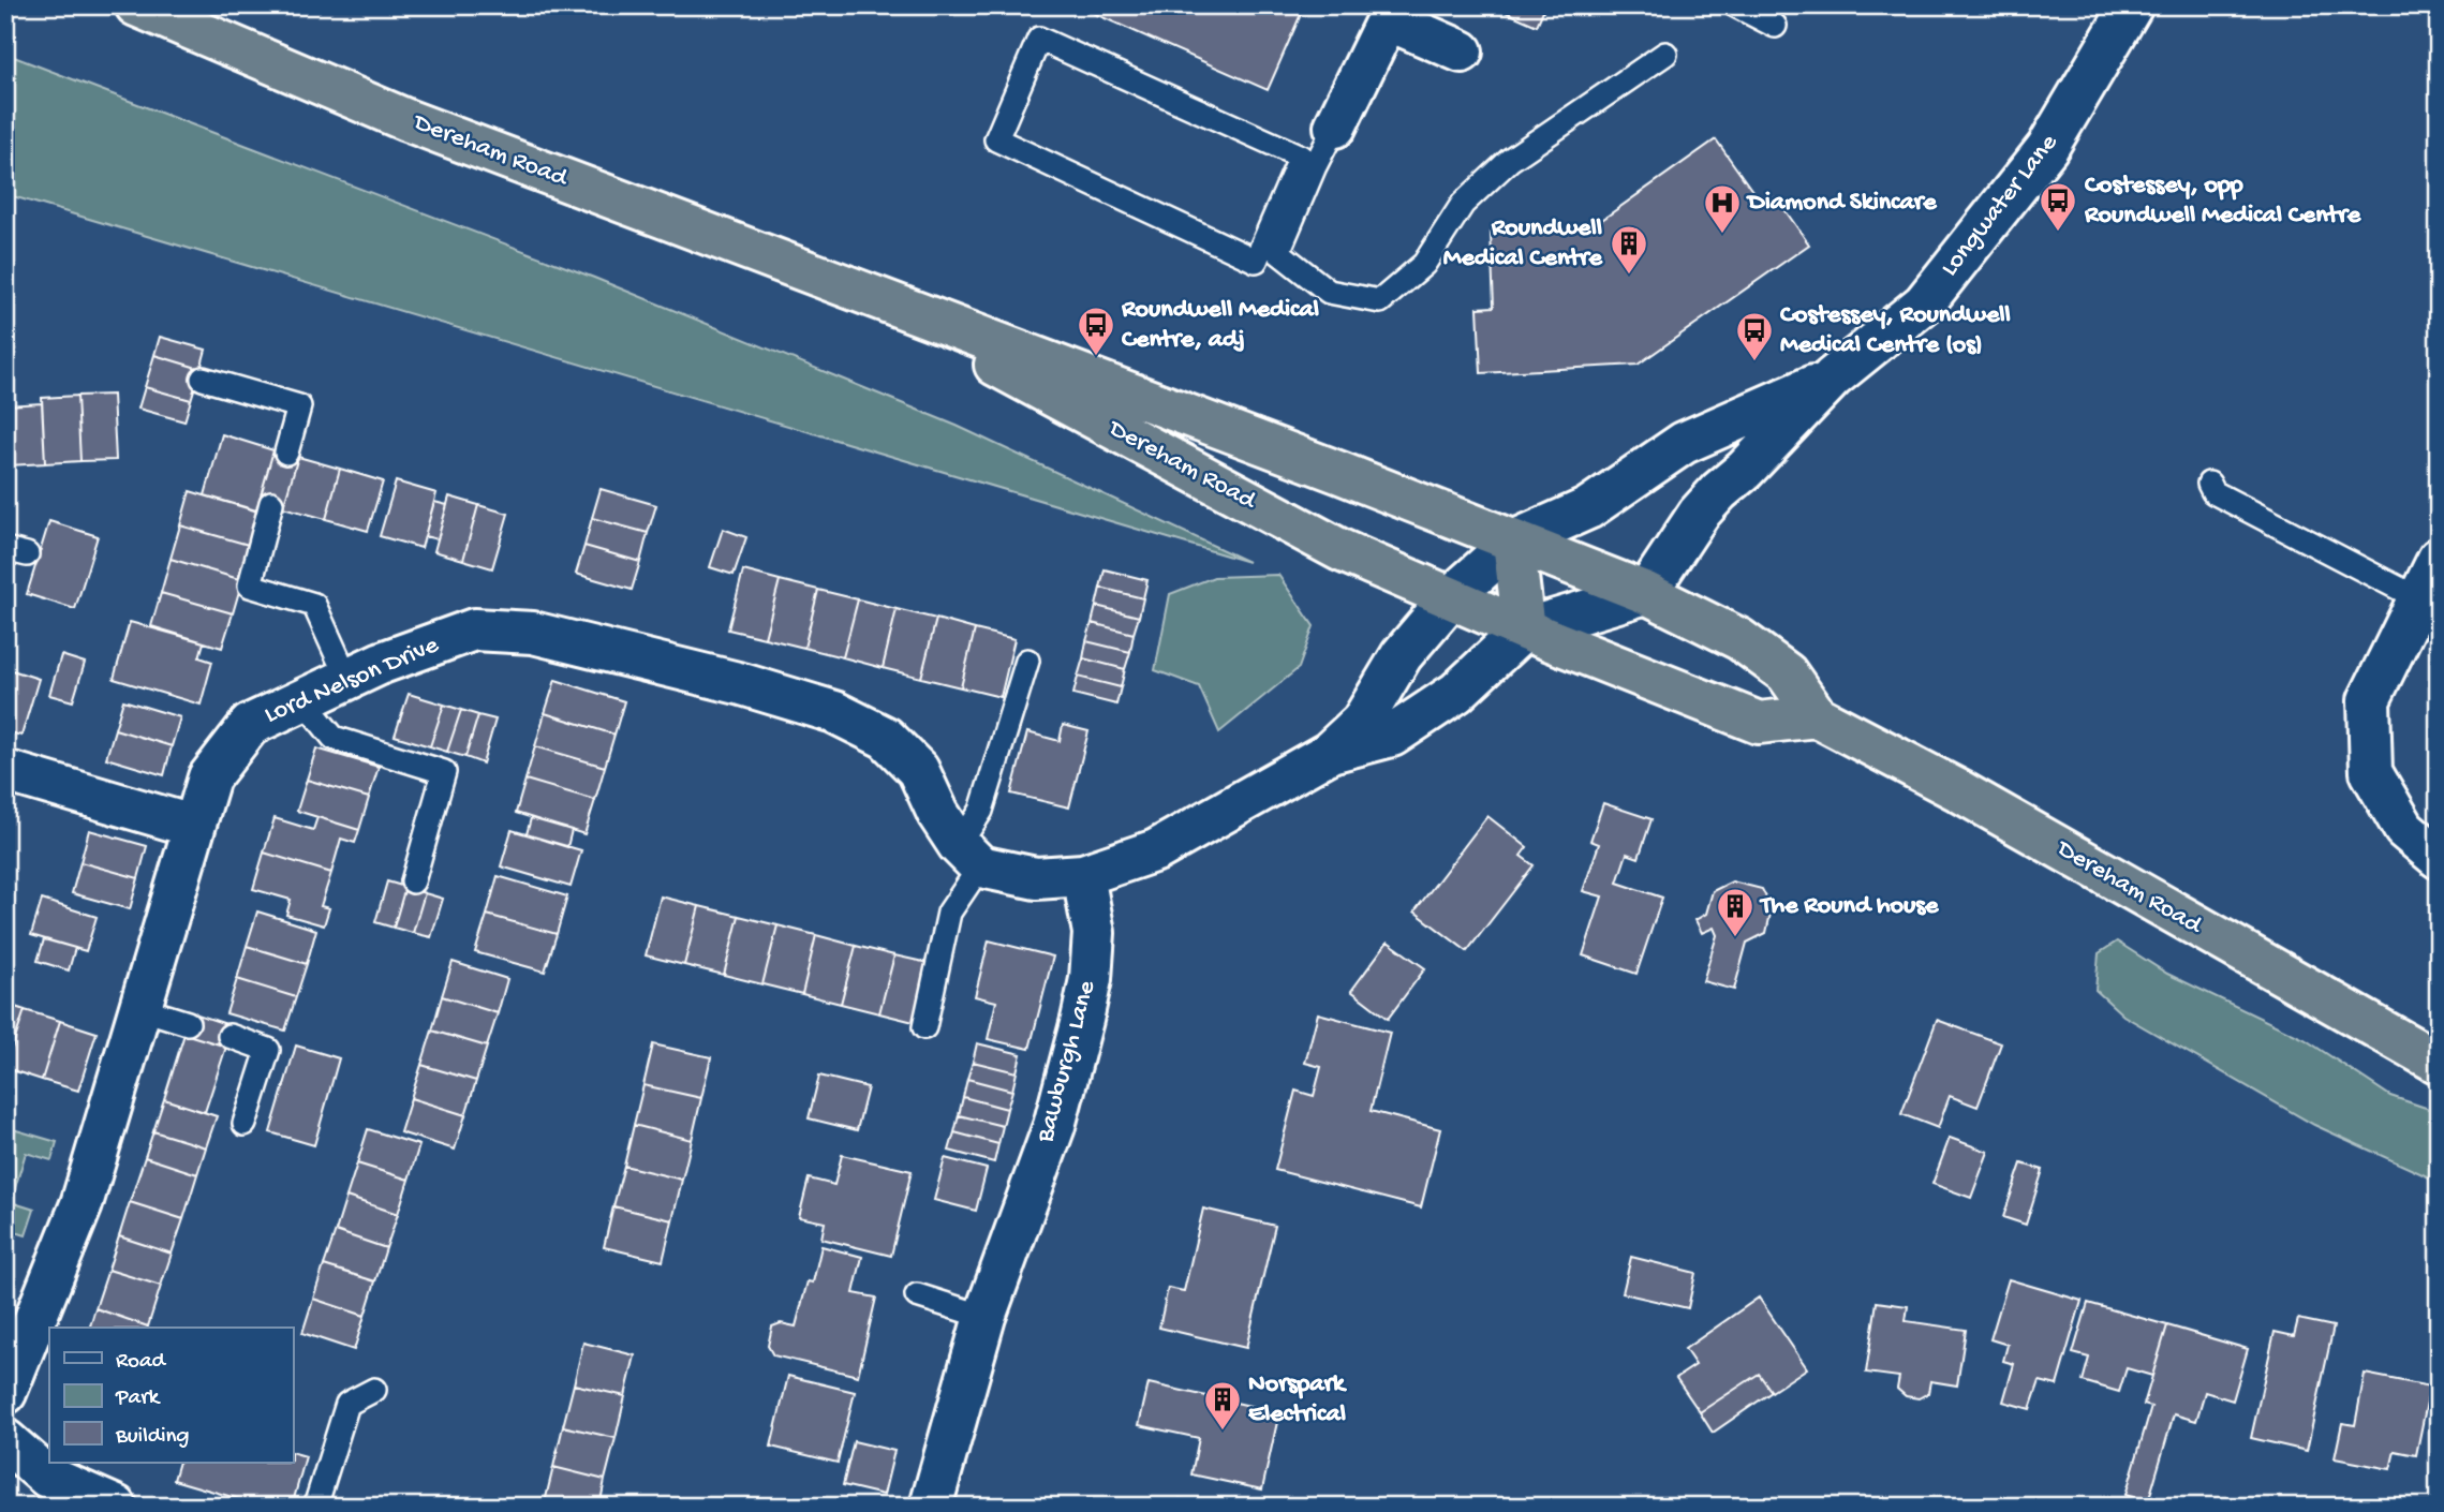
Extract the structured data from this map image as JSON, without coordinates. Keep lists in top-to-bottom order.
{
  "streets": {
    "highway": ["Dereham Road"],
    "street": ["Longwater Lane", "Lord Nelson Drive", "Bawburgh Lane"]
  },
  "crossings": [
    ["Dereham Road", "Longwater Lane"]
  ],
  "places": {
    "bus stop": ["Costessey, opp Roundwell Medical Centre", "Roundwell Medical Centre, adj", "Costessey, Roundwell Medical Centre (os)"],
    "hospital": ["Diamond Skincare"],
    "building": ["Roundwell Medical Centre", "The Round house", "Norspark Electrical"]
  },
  "legend": ["Road", "Park", "Building"]
}
